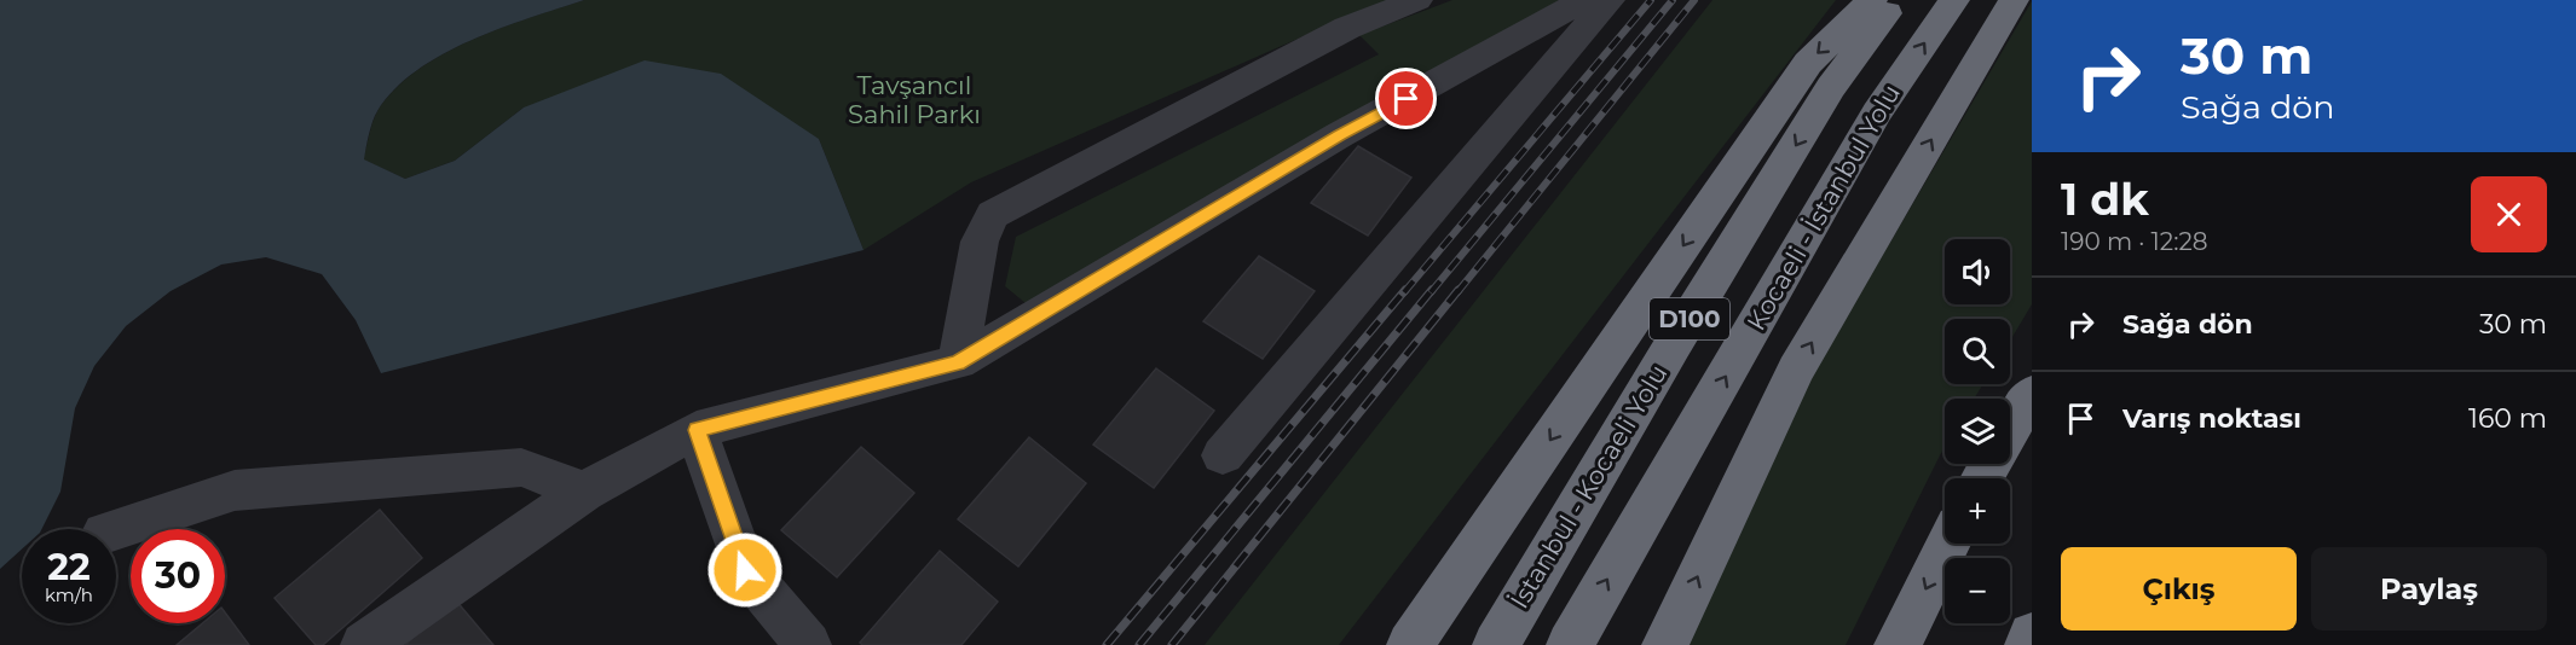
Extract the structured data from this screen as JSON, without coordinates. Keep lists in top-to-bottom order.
{
  "streets": {
    "highway": ["Kocaeli - İstanbul Yolu", "D100", "İstanbul - Kocaeli Yolu"]
  },
  "parks": ["Tavşancıl Sahil Parkı"],
  "page": {
    "turn": ["30 m", "Sağa dön"],
    "heading": ["1 dk", "190 m · 12:28"],
    "map_buttons": ["+", "−"],
    "list": [
      {
        "name": "Sağa dön",
        "value": "30 m"
      },
      {
        "name": "Varış noktası",
        "value": "160 m"
      }
    ],
    "speed": "22 km/h",
    "limit": "30",
    "buttons": ["Çıkış", "Paylaş"]
  }
}
